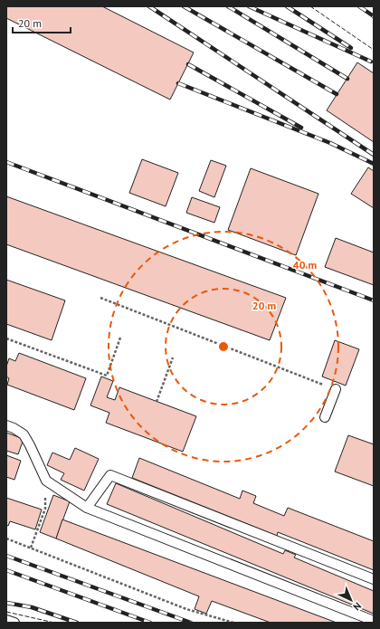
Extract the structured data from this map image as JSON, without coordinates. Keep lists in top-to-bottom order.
{
  "scale_bar": "20 m",
  "north": "bottom right",
  "rings": ["40 m", "20 m"]
}
